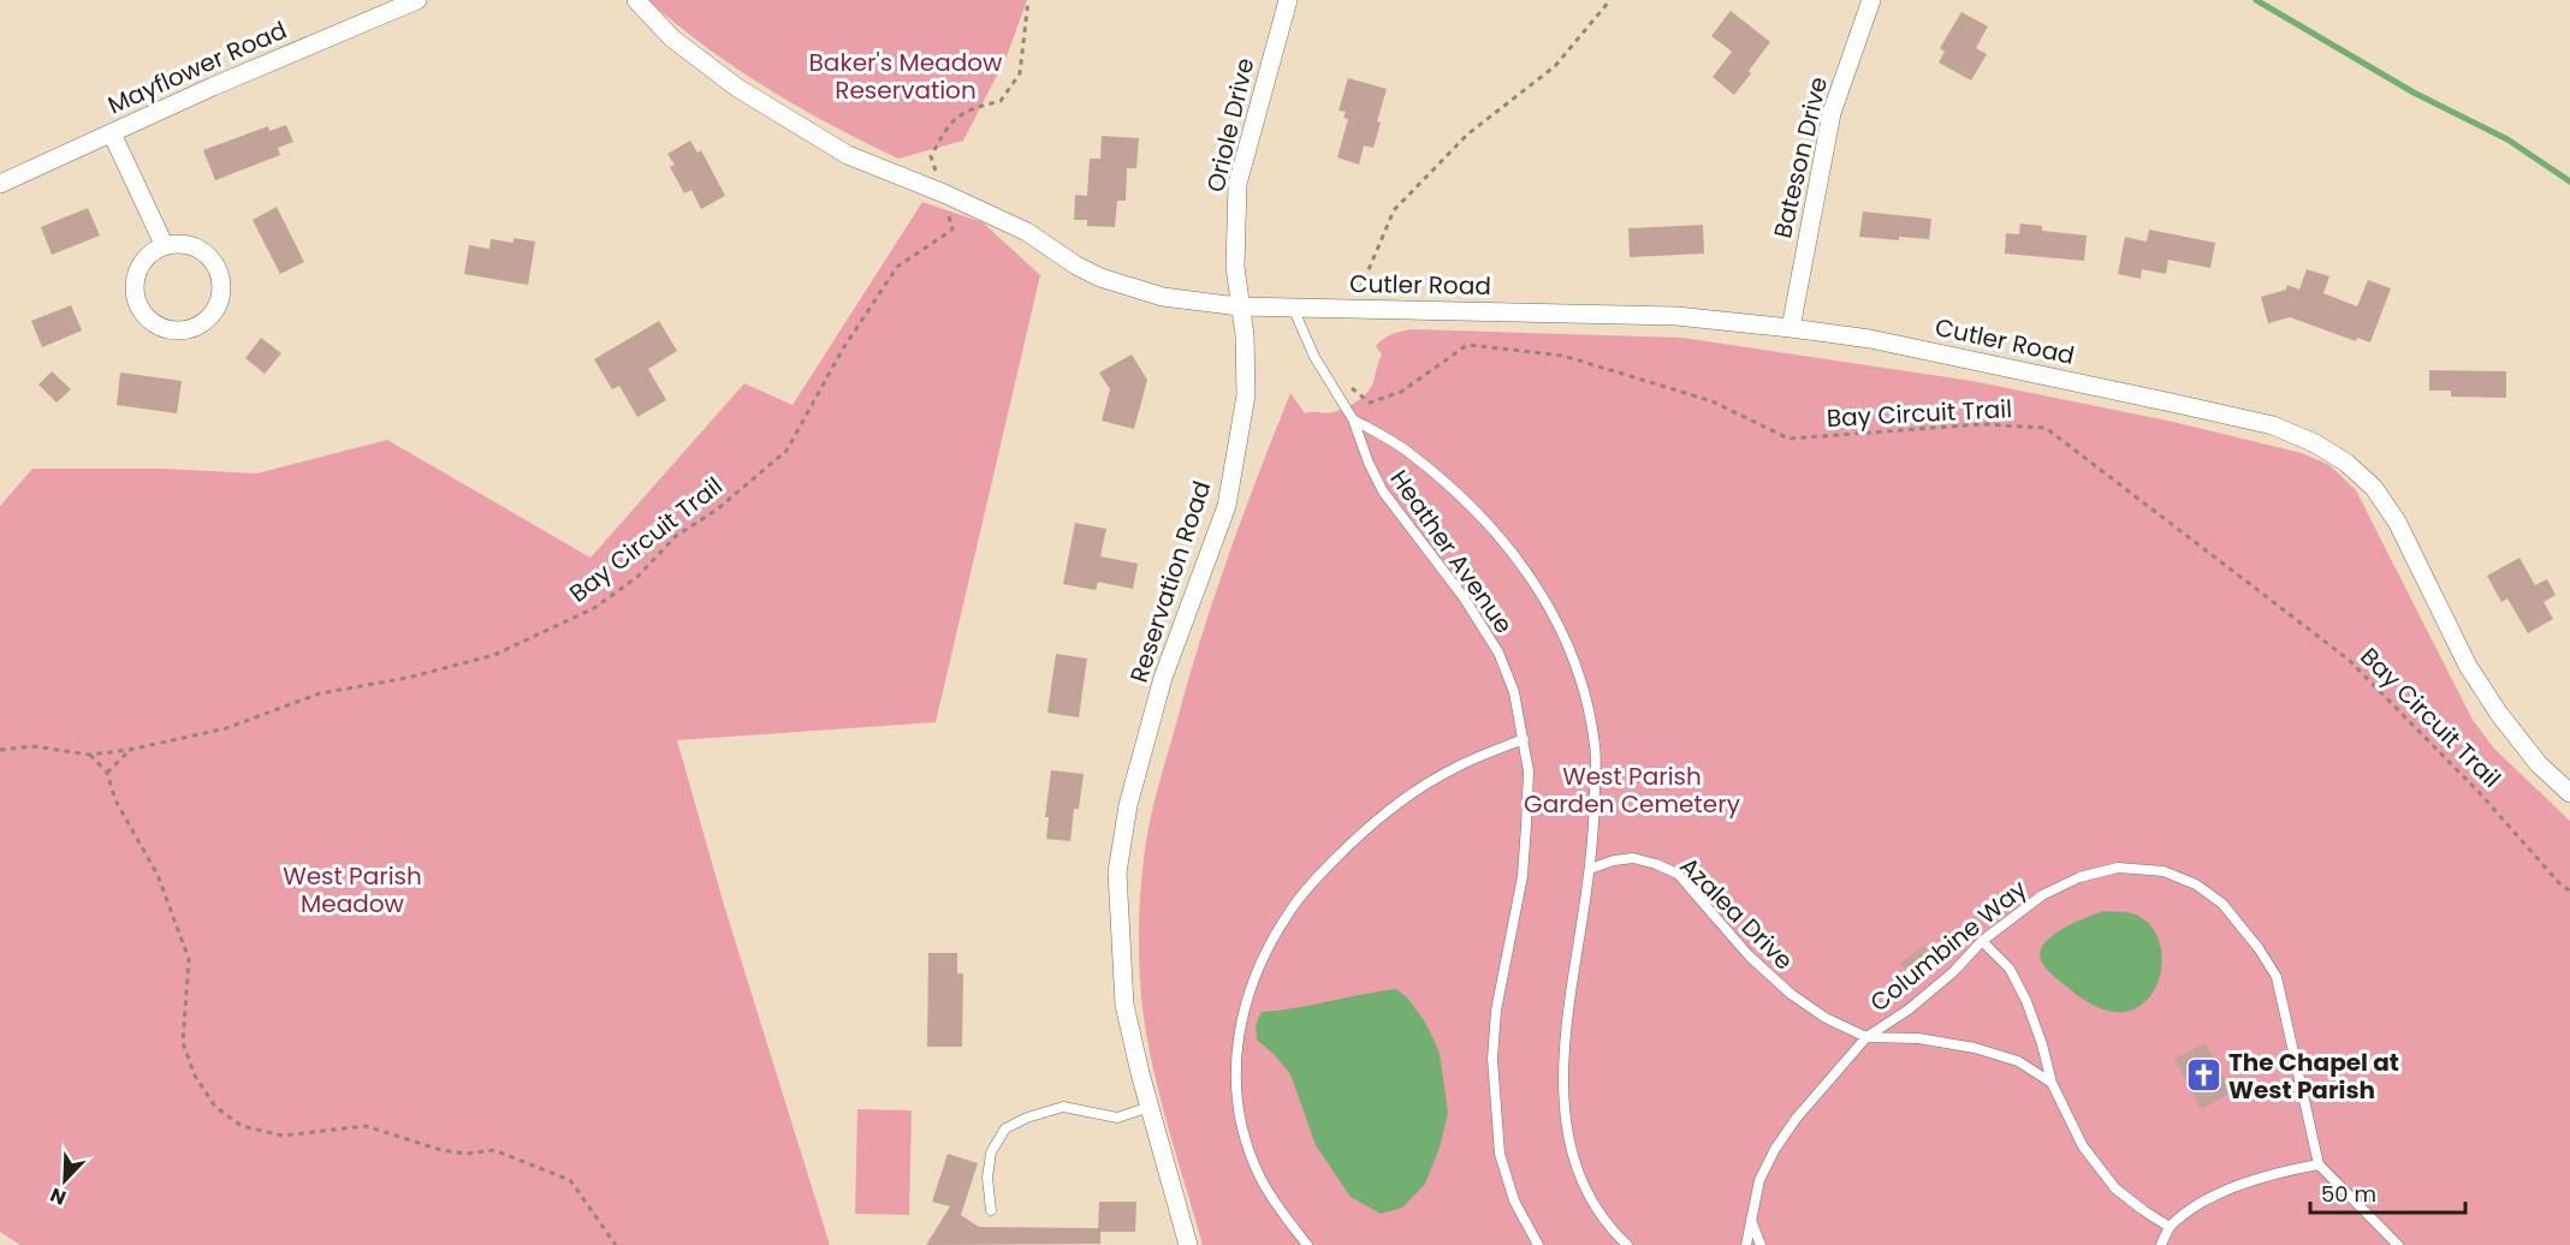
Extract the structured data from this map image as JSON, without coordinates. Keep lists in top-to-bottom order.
{
  "streets": {
    "street": [
      "Mayflower Road",
      "Oriole Drive",
      "Bateson Drive",
      "Cutler Road",
      "Reservation Road"
    ],
    "lane": ["Heather Avenue", "Azalea Drive", "Columbine Way"],
    "path": ["Bay Circuit Trail"]
  },
  "crossings": [
    ["Oriole Drive", "Cutler Road"],
    ["Oriole Drive", "Reservation Road"],
    ["Bateson Drive", "Cutler Road"],
    ["Cutler Road", "Reservation Road"],
    ["Heather Avenue", "Azalea Drive"],
    ["Azalea Drive", "Columbine Way"]
  ],
  "parks": ["Baker's Meadow Reservation", "West Parish Garden Cemetery", "West Parish Meadow"],
  "places": {
    "church": ["The Chapel at West Parish"]
  },
  "scale_bar": "50 m",
  "north": "bottom left"
}
